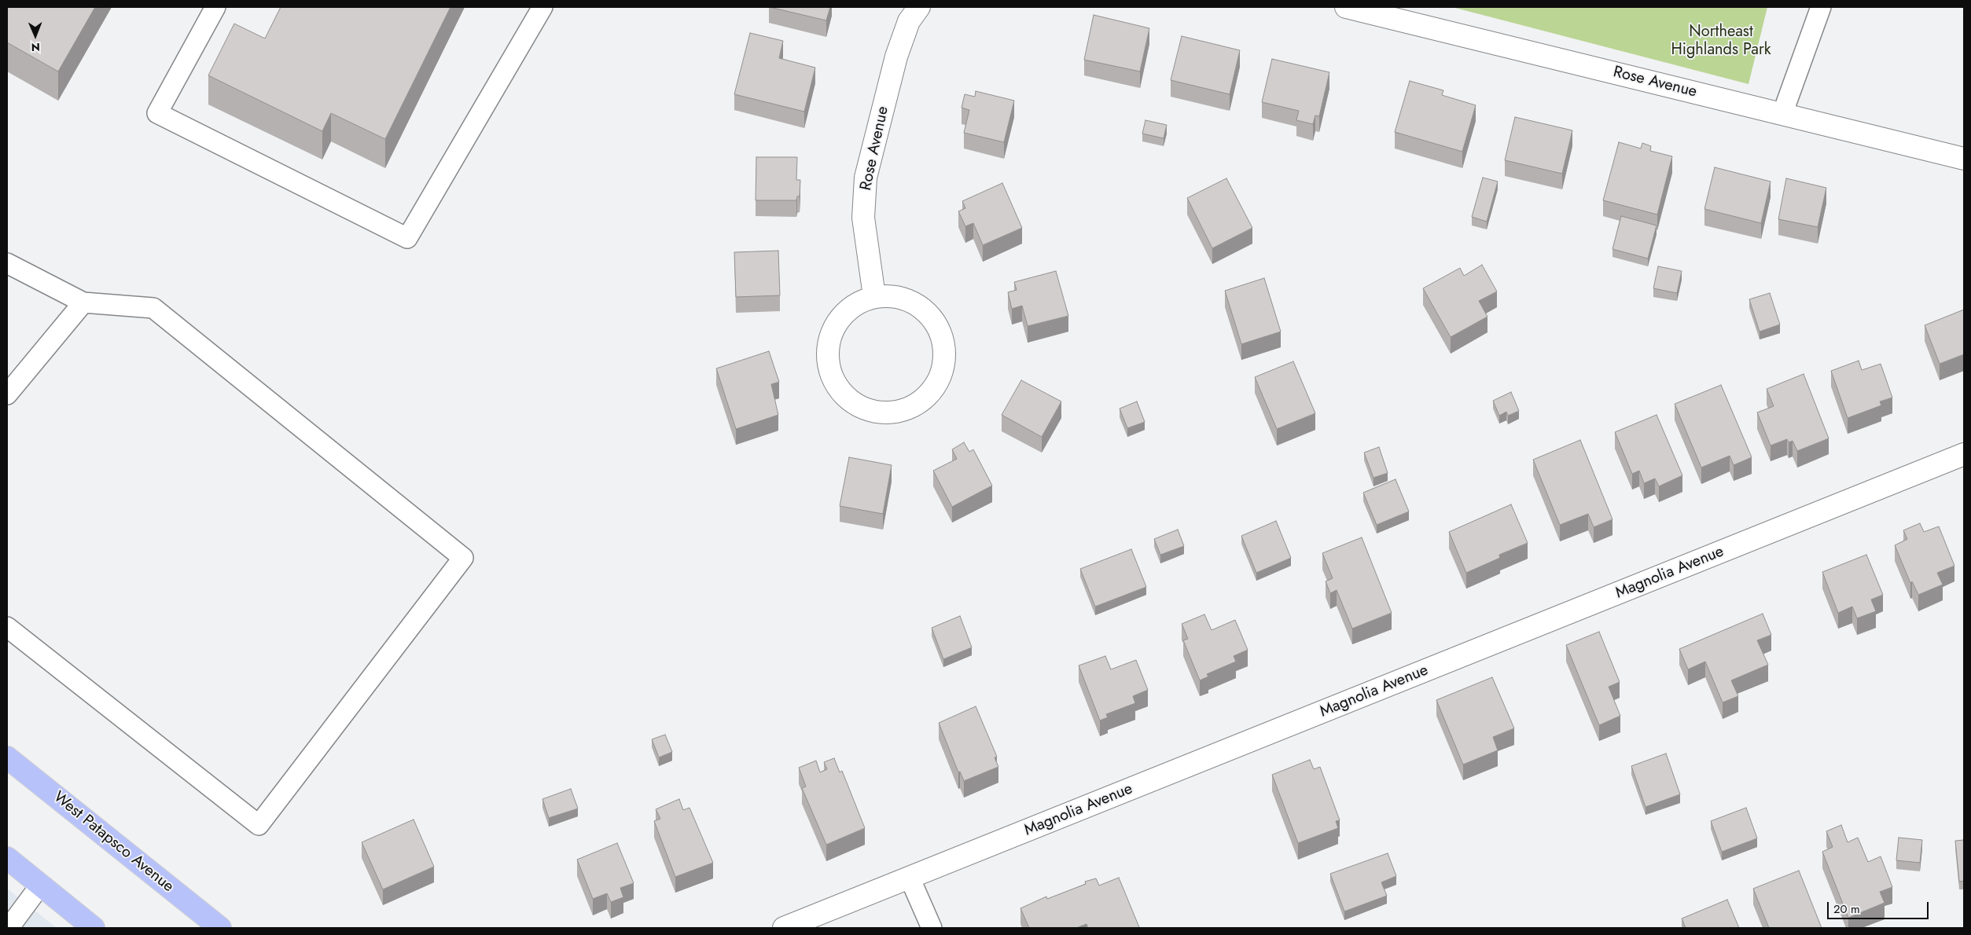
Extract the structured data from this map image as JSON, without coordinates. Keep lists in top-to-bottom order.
{
  "streets": {
    "main road": ["West Patapsco Avenue"],
    "street": ["Rose Avenue", "Magnolia Avenue"]
  },
  "parks": ["Northeast Highlands Park"],
  "scale_bar": "20 m",
  "north": "bottom"
}
